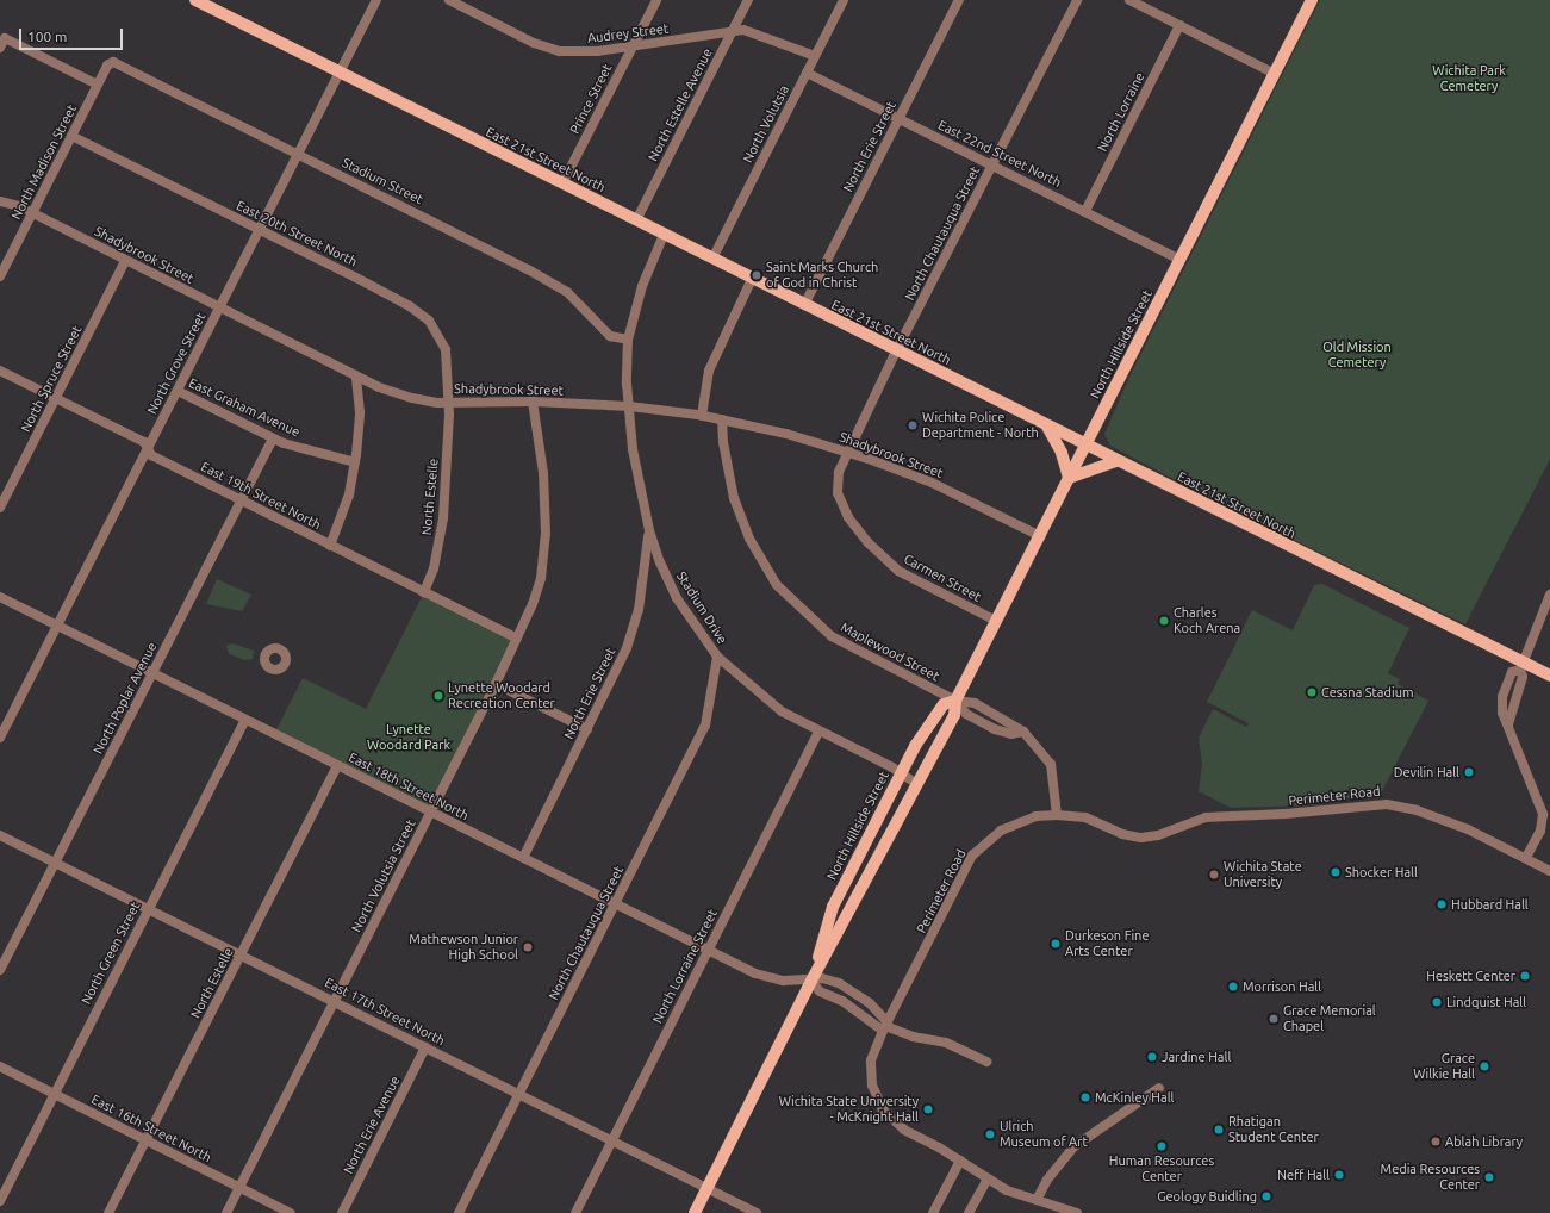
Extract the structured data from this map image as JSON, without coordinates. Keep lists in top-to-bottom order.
{
  "streets": {
    "main road": ["East 21st Street North", "North Hillside Street"],
    "street": [
      "Audrey Street",
      "Prince Street",
      "North Estelle Avenue",
      "North Lorraine",
      "North Volutsia",
      "North Erie Street",
      "East 22nd Street North",
      "North Madison Street",
      "Stadium Street",
      "East 20th Street North",
      "North Chautauqua Street",
      "Shadybrook Street",
      "North Grove Street",
      "North Spruce Street",
      "East Graham Avenue",
      "East 19th Street North",
      "North Estelle",
      "Carmen Street",
      "Stadium Drive",
      "Maplewood Street",
      "North Poplar Avenue",
      "East 18th Street North",
      "Perimeter Road",
      "North Volutsia Street",
      "North Green Street",
      "North Lorraine Street",
      "East 17th Street North",
      "North Erie Avenue",
      "East 16th Street North"
    ]
  },
  "crossings": [
    ["Audrey Street", "Prince Street"],
    ["Audrey Street", "North Estelle Avenue"],
    ["Audrey Street", "North Volutsia"],
    ["Prince Street", "East 21st Street North"],
    ["North Estelle Avenue", "East 21st Street North"],
    ["North Lorraine", "East 22nd Street North"],
    ["North Volutsia", "East 22nd Street North"],
    ["North Volutsia", "East 21st Street North"],
    ["North Erie Street", "East 22nd Street North"],
    ["North Erie Street", "East 21st Street North"],
    ["North Erie Street", "Stadium Drive"],
    ["North Erie Street", "East 18th Street North"],
    ["East 22nd Street North", "North Chautauqua Street"],
    ["East 22nd Street North", "North Hillside Street"],
    ["East 21st Street North", "North Chautauqua Street"],
    ["East 21st Street North", "North Hillside Street"],
    ["East 21st Street North", "North Grove Street"],
    ["East 21st Street North", "Carmen Street"],
    ["North Madison Street", "Stadium Street"],
    ["North Madison Street", "East 20th Street North"],
    ["North Madison Street", "Shadybrook Street"],
    ["Stadium Street", "North Grove Street"],
    ["Stadium Street", "Stadium Drive"],
    ["East 20th Street North", "Shadybrook Street"],
    ["East 20th Street North", "North Grove Street"],
    ["East 20th Street North", "North Estelle"],
    ["North Chautauqua Street", "Carmen Street"],
    ["North Chautauqua Street", "Stadium Drive"],
    ["North Chautauqua Street", "East 18th Street North"],
    ["North Chautauqua Street", "East 17th Street North"],
    ["Shadybrook Street", "North Hillside Street"],
    ["Shadybrook Street", "North Grove Street"],
    ["Shadybrook Street", "North Spruce Street"],
    ["Shadybrook Street", "North Estelle"],
    ["Shadybrook Street", "Carmen Street"],
    ["Shadybrook Street", "Stadium Drive"],
    ["Shadybrook Street", "Maplewood Street"],
    ["Shadybrook Street", "North Volutsia Street"],
    ["North Hillside Street", "Carmen Street"],
    ["North Hillside Street", "Stadium Drive"],
    ["North Hillside Street", "Maplewood Street"],
    ["North Hillside Street", "East 18th Street North"],
    ["North Hillside Street", "East 17th Street North"],
    ["North Grove Street", "East Graham Avenue"],
    ["North Grove Street", "East 19th Street North"],
    ["North Grove Street", "East 18th Street North"],
    ["North Spruce Street", "East 19th Street North"],
    ["East Graham Avenue", "North Poplar Avenue"],
    ["East 19th Street North", "North Estelle"],
    ["East 19th Street North", "North Poplar Avenue"],
    ["East 19th Street North", "North Volutsia Street"],
    ["North Estelle", "East 18th Street North"],
    ["North Estelle", "East 17th Street North"],
    ["North Estelle", "East 16th Street North"],
    ["Stadium Drive", "North Lorraine Street"],
    ["North Poplar Avenue", "East 18th Street North"],
    ["North Poplar Avenue", "East 17th Street North"],
    ["East 18th Street North", "North Volutsia Street"],
    ["East 18th Street North", "North Green Street"],
    ["East 18th Street North", "North Lorraine Street"],
    ["North Volutsia Street", "East 17th Street North"],
    ["North Volutsia Street", "East 16th Street North"],
    ["North Green Street", "East 17th Street North"],
    ["North Green Street", "East 16th Street North"],
    ["North Lorraine Street", "East 17th Street North"],
    ["East 17th Street North", "North Erie Avenue"]
  ],
  "parks": ["Wichita Park Cemetery", "Old Mission Cemetery", "Lynette Woodard Park"],
  "places": [
    "Saint Marks Church of God in Christ",
    "Wichita Police Department - North",
    "Charles Koch Arena",
    "Cessna Stadium",
    "Lynette Woodard Recreation Center",
    "Devilin Hall",
    "Shocker Hall",
    "Wichita State University",
    "Hubbard Hall",
    "Durkeson Fine Arts Center",
    "Mathewson Junior High School",
    "Heskett Center",
    "Morrison Hall",
    "Lindquist Hall",
    "Grace Memorial Chapel",
    "Jardine Hall",
    "Grace Wilkie Hall",
    "McKinley Hall",
    "Wichita State University - McKnight Hall",
    "Rhatigan Student Center",
    "Ulrich Museum of Art",
    "Ablah Library",
    "Human Resources Center",
    "Neff Hall",
    "Media Resources Center",
    "Geology Buidling"
  ],
  "scale_bar": "100 m"
}
